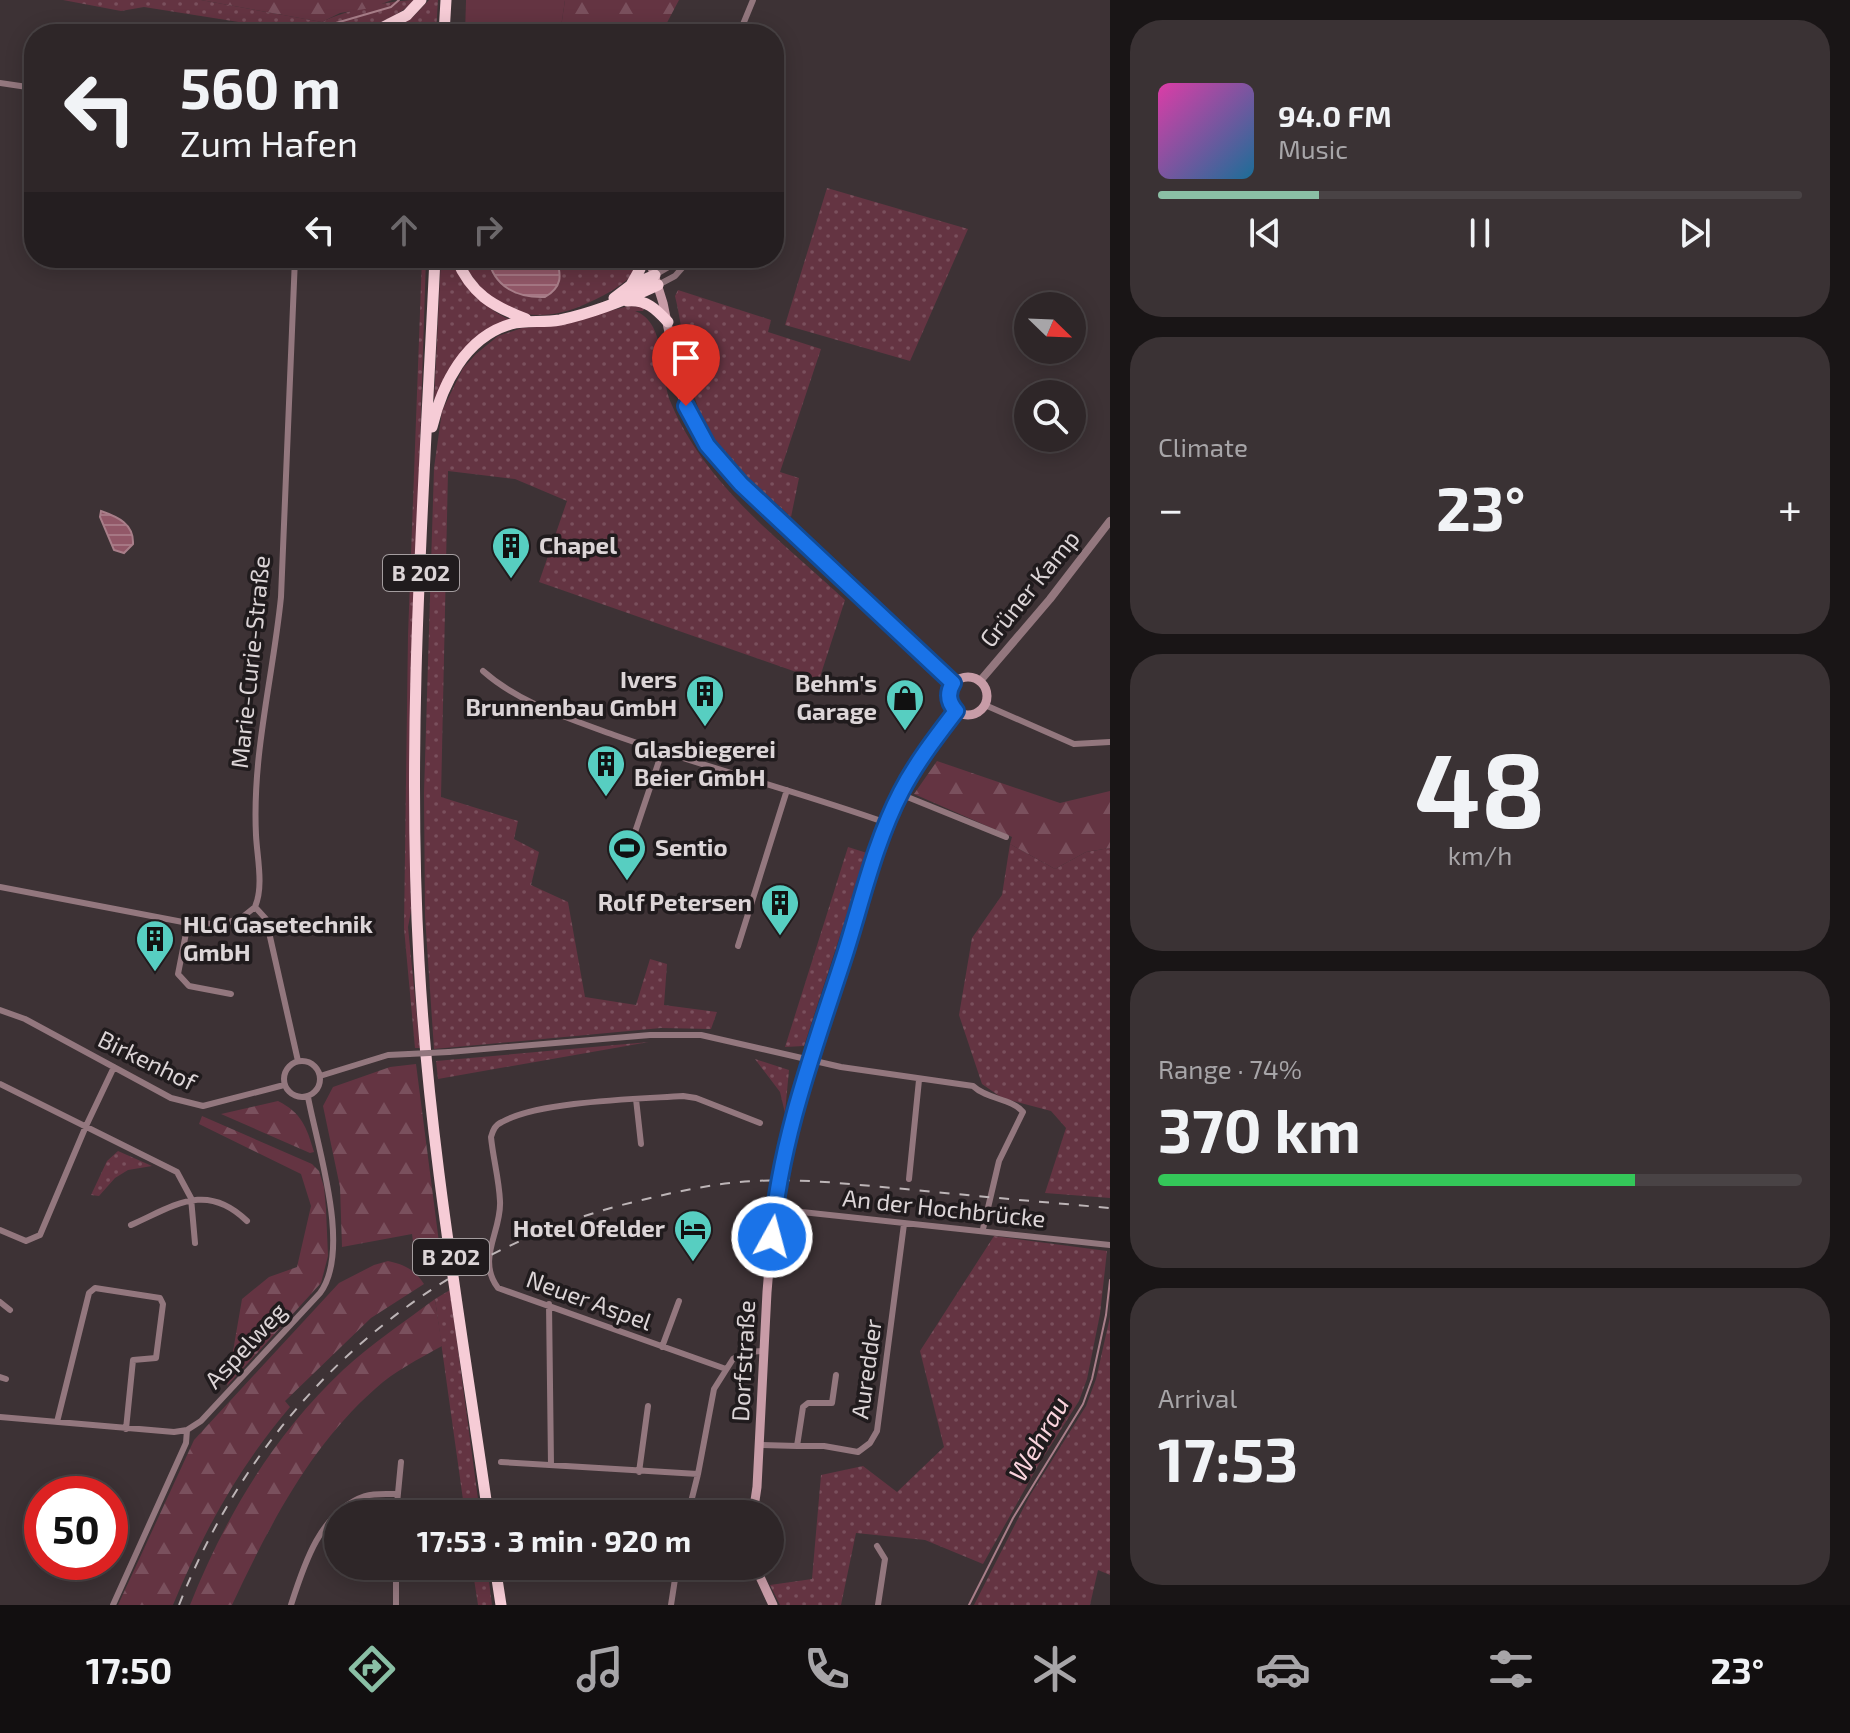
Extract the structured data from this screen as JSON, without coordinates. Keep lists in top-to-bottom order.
{
  "streets": {
    "highway": ["B 202"],
    "main road": ["Dorfstraße"],
    "street": [
      "Grüner Kamp",
      "Marie-Curie-Straße",
      "Birkenhof",
      "An der Hochbrücke",
      "Neuer Aspel",
      "Aspelweg",
      "Auredder"
    ]
  },
  "crossings": [
    ["Grüner Kamp", "Dorfstraße"],
    ["Marie-Curie-Straße", "Birkenhof"],
    ["Marie-Curie-Straße", "Aspelweg"],
    ["Birkenhof", "Aspelweg"],
    ["An der Hochbrücke", "Dorfstraße"],
    ["An der Hochbrücke", "Auredder"],
    ["Dorfstraße", "Auredder"]
  ],
  "water": ["Wehrau"],
  "places": {
    "building": [
      "Chapel",
      "Ivers Brunnenbau GmbH",
      "Glasbiegerei Beier GmbH",
      "Rolf Petersen",
      "HLG Gasetechnik GmbH"
    ],
    "shop": ["Behm's Garage"],
    "sports": ["Sentio"],
    "hotel": ["Hotel Ofelder"]
  },
  "north": "bottom right",
  "page": {
    "turn": ["560 m", "Zum Hafen"],
    "song": ["94.0 FM", "Music"],
    "tile": [
      "Climate",
      ["48", "km/h"],
      ["Range · 74%", "370 km"],
      ["Arrival", "17:53"]
    ],
    "heat": ["−", "23°", "+"],
    "limit": "50",
    "trip": "17:53 · 3 min · 920 m",
    "tabs": ["17:50", "23°"]
  }
}
